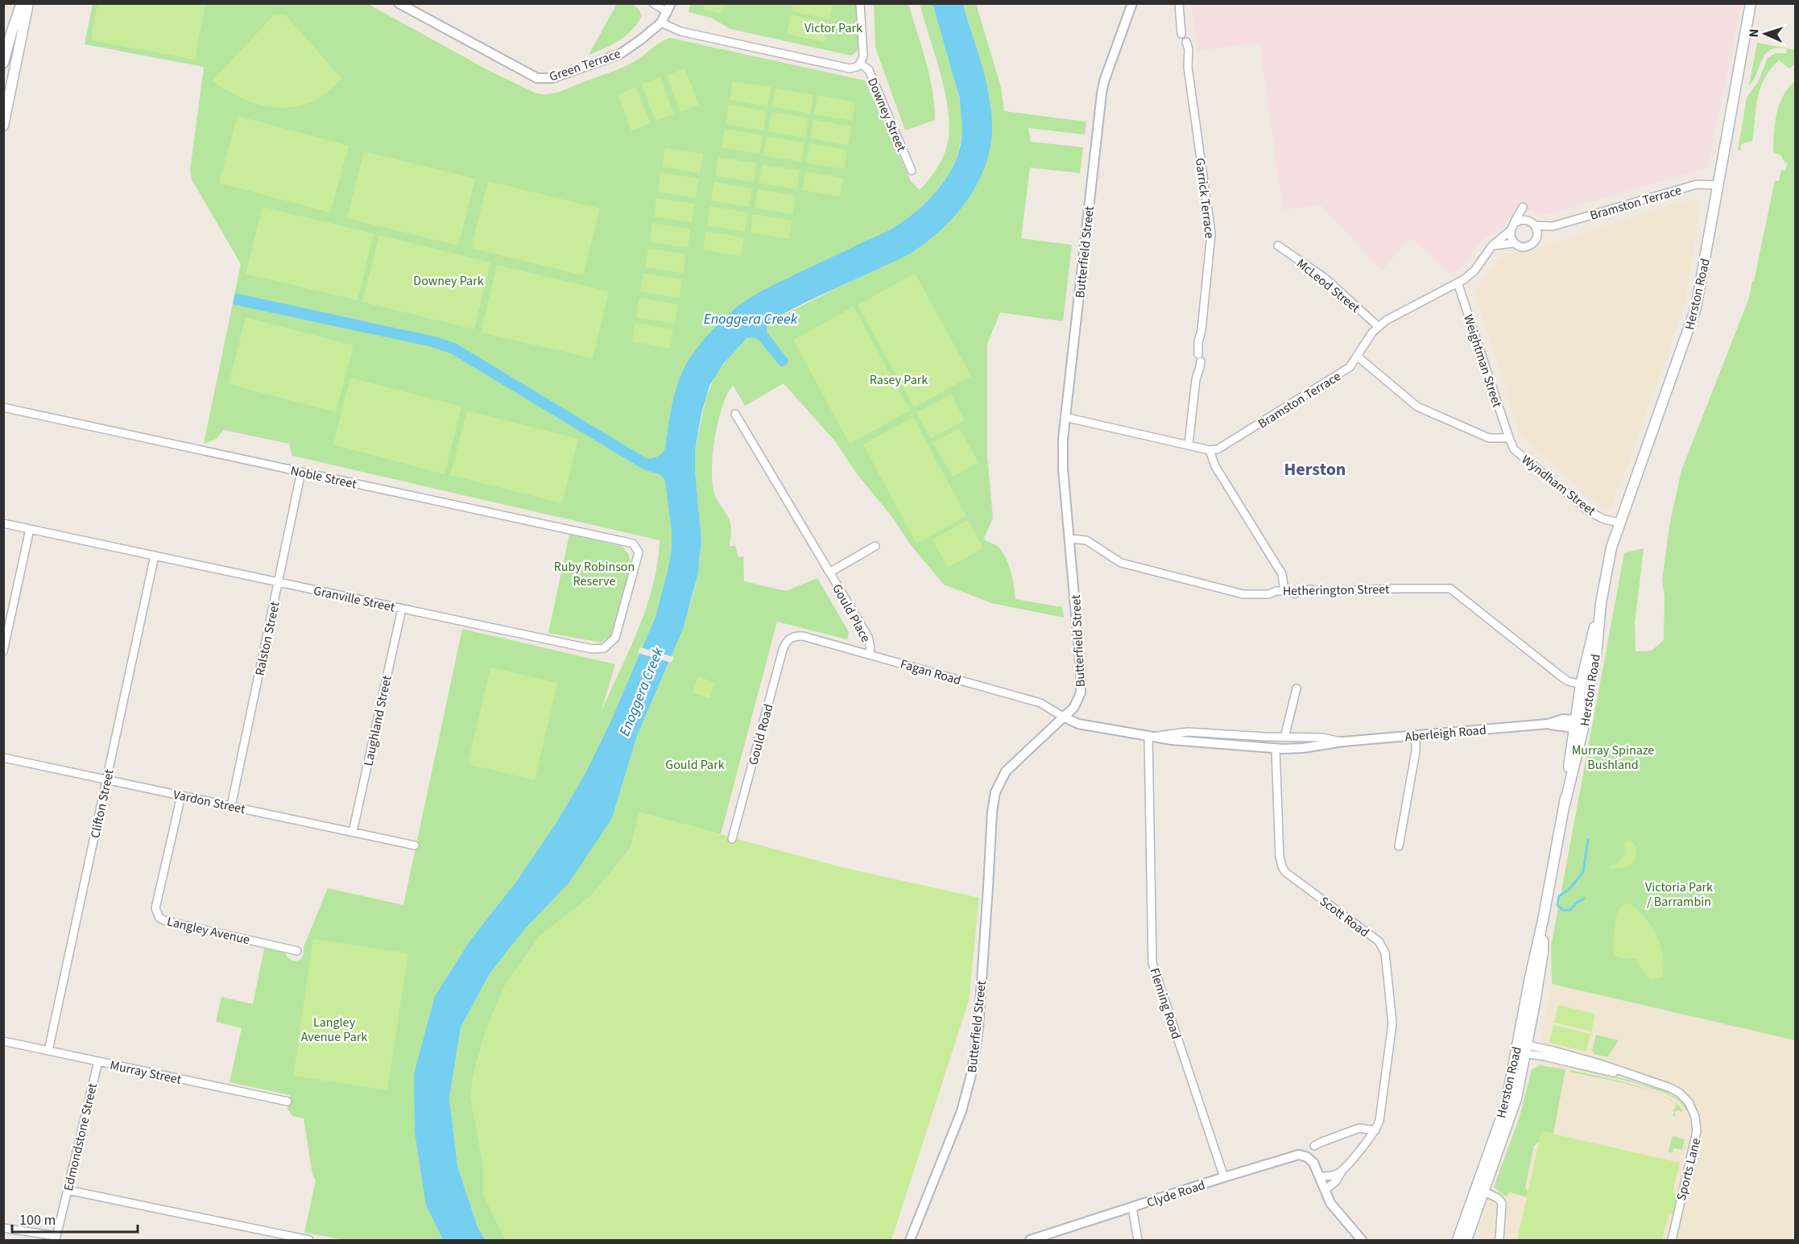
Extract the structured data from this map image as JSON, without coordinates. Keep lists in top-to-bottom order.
{
  "streets": {
    "main road": ["Herston Road"],
    "street": [
      "Green Terrace",
      "Downey Street",
      "Garrick Terrace",
      "Bramston Terrace",
      "Butterfield Street",
      "McLeod Street",
      "Weightman Street",
      "Noble Street",
      "Wyndham Street",
      "Hetherington Street",
      "Granville Street",
      "Gould Place",
      "Ralston Street",
      "Fagan Road",
      "Laughland Street",
      "Aberleigh Road",
      "Gould Road",
      "Vardon Street",
      "Clifton Street",
      "Scott Road",
      "Langley Avenue",
      "Fleming Road",
      "Murray Street",
      "Edmondstone Street",
      "Sports Lane",
      "Clyde Road"
    ]
  },
  "crossings": [
    ["Bramston Terrace", "McLeod Street"],
    ["Bramston Terrace", "Herston Road"],
    ["Bramston Terrace", "Weightman Street"],
    ["Butterfield Street", "Hetherington Street"],
    ["Butterfield Street", "Fagan Road"],
    ["Butterfield Street", "Aberleigh Road"],
    ["Herston Road", "Wyndham Street"],
    ["Herston Road", "Hetherington Street"],
    ["Herston Road", "Aberleigh Road"],
    ["Herston Road", "Sports Lane"],
    ["Weightman Street", "Wyndham Street"],
    ["Noble Street", "Granville Street"],
    ["Noble Street", "Ralston Street"],
    ["Granville Street", "Ralston Street"],
    ["Granville Street", "Laughland Street"],
    ["Granville Street", "Clifton Street"],
    ["Gould Place", "Fagan Road"],
    ["Ralston Street", "Vardon Street"],
    ["Fagan Road", "Aberleigh Road"],
    ["Fagan Road", "Gould Road"],
    ["Laughland Street", "Vardon Street"],
    ["Aberleigh Road", "Scott Road"],
    ["Aberleigh Road", "Fleming Road"],
    ["Vardon Street", "Clifton Street"],
    ["Vardon Street", "Langley Avenue"],
    ["Clifton Street", "Murray Street"],
    ["Fleming Road", "Clyde Road"],
    ["Murray Street", "Edmondstone Street"]
  ],
  "districts": ["Herston"],
  "water": ["Enoggera Creek"],
  "parks": [
    "Victor Park",
    "Downey Park",
    "Rasey Park",
    "Ruby Robinson Reserve",
    "Murray Spinaze Bushland",
    "Gould Park",
    "Victoria Park / Barrambin",
    "Langley Avenue Park"
  ],
  "scale_bar": "100 m",
  "north": "left"
}
